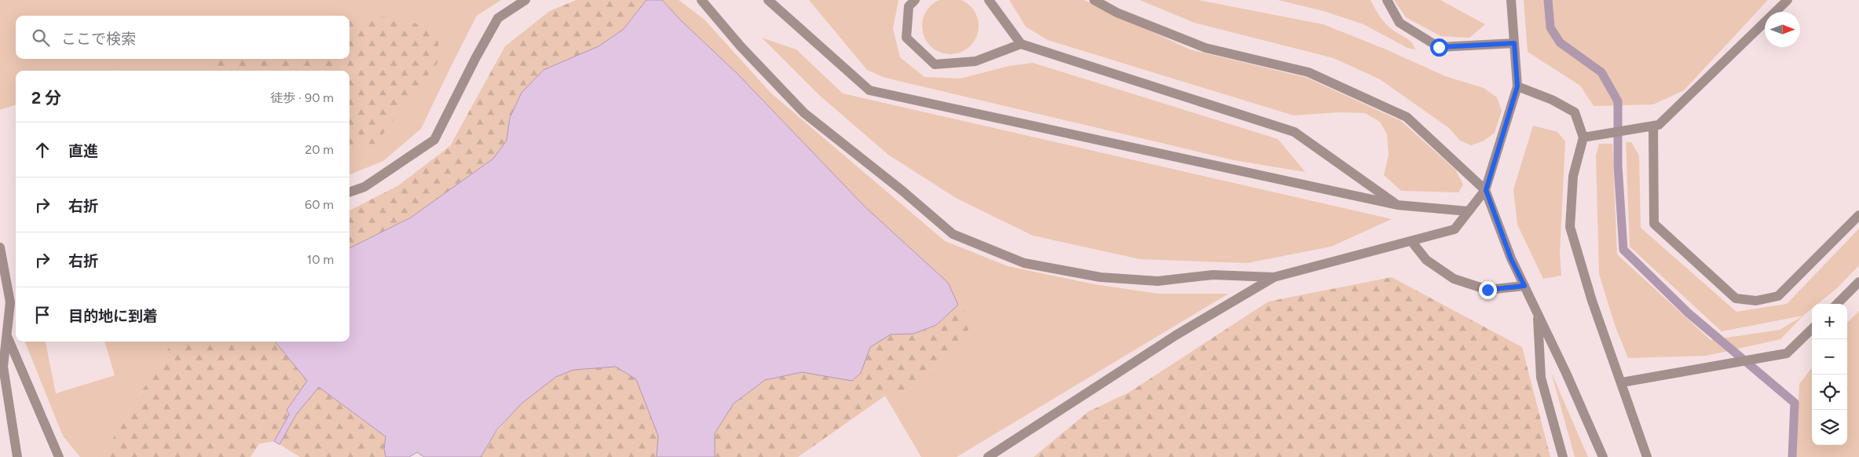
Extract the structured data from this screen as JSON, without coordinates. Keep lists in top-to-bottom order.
{
  "north": "right",
  "page": {
    "search": "ここで検索",
    "heading": ["2 分", "徒歩 · 90 m"],
    "list": [
      ["直進", "20 m"],
      ["右折", "60 m"],
      ["右折", "10 m"],
      "目的地に到着"
    ],
    "map_buttons": ["+", "−"]
  }
}
